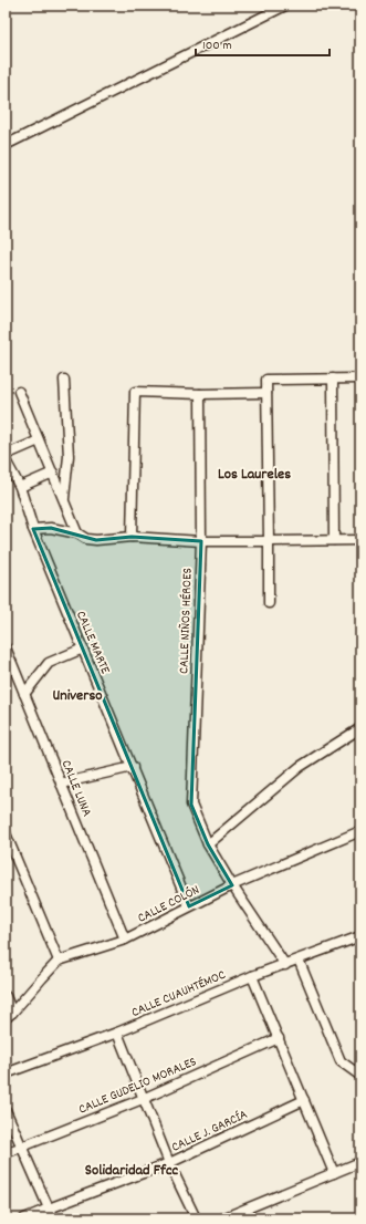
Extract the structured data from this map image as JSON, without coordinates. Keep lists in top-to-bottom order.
{
  "streets": {
    "street": [
      "CALLE NIÑOS HÉROES",
      "CALLE MARTE",
      "CALLE LUNA",
      "CALLE COLÓN",
      "CALLE CUAUHTÉMOC",
      "CALLE GUDELIO MORALES",
      "CALLE J. GARCÍA"
    ]
  },
  "crossings": [
    ["CALLE NIÑOS HÉROES", "CALLE COLÓN"],
    ["CALLE NIÑOS HÉROES", "CALLE CUAUHTÉMOC"],
    ["CALLE MARTE", "CALLE COLÓN"],
    ["CALLE LUNA", "CALLE COLÓN"]
  ],
  "districts": ["Los Laureles", "Universo", "Solidaridad Ffcc"],
  "scale_bar": "100 m"
}
